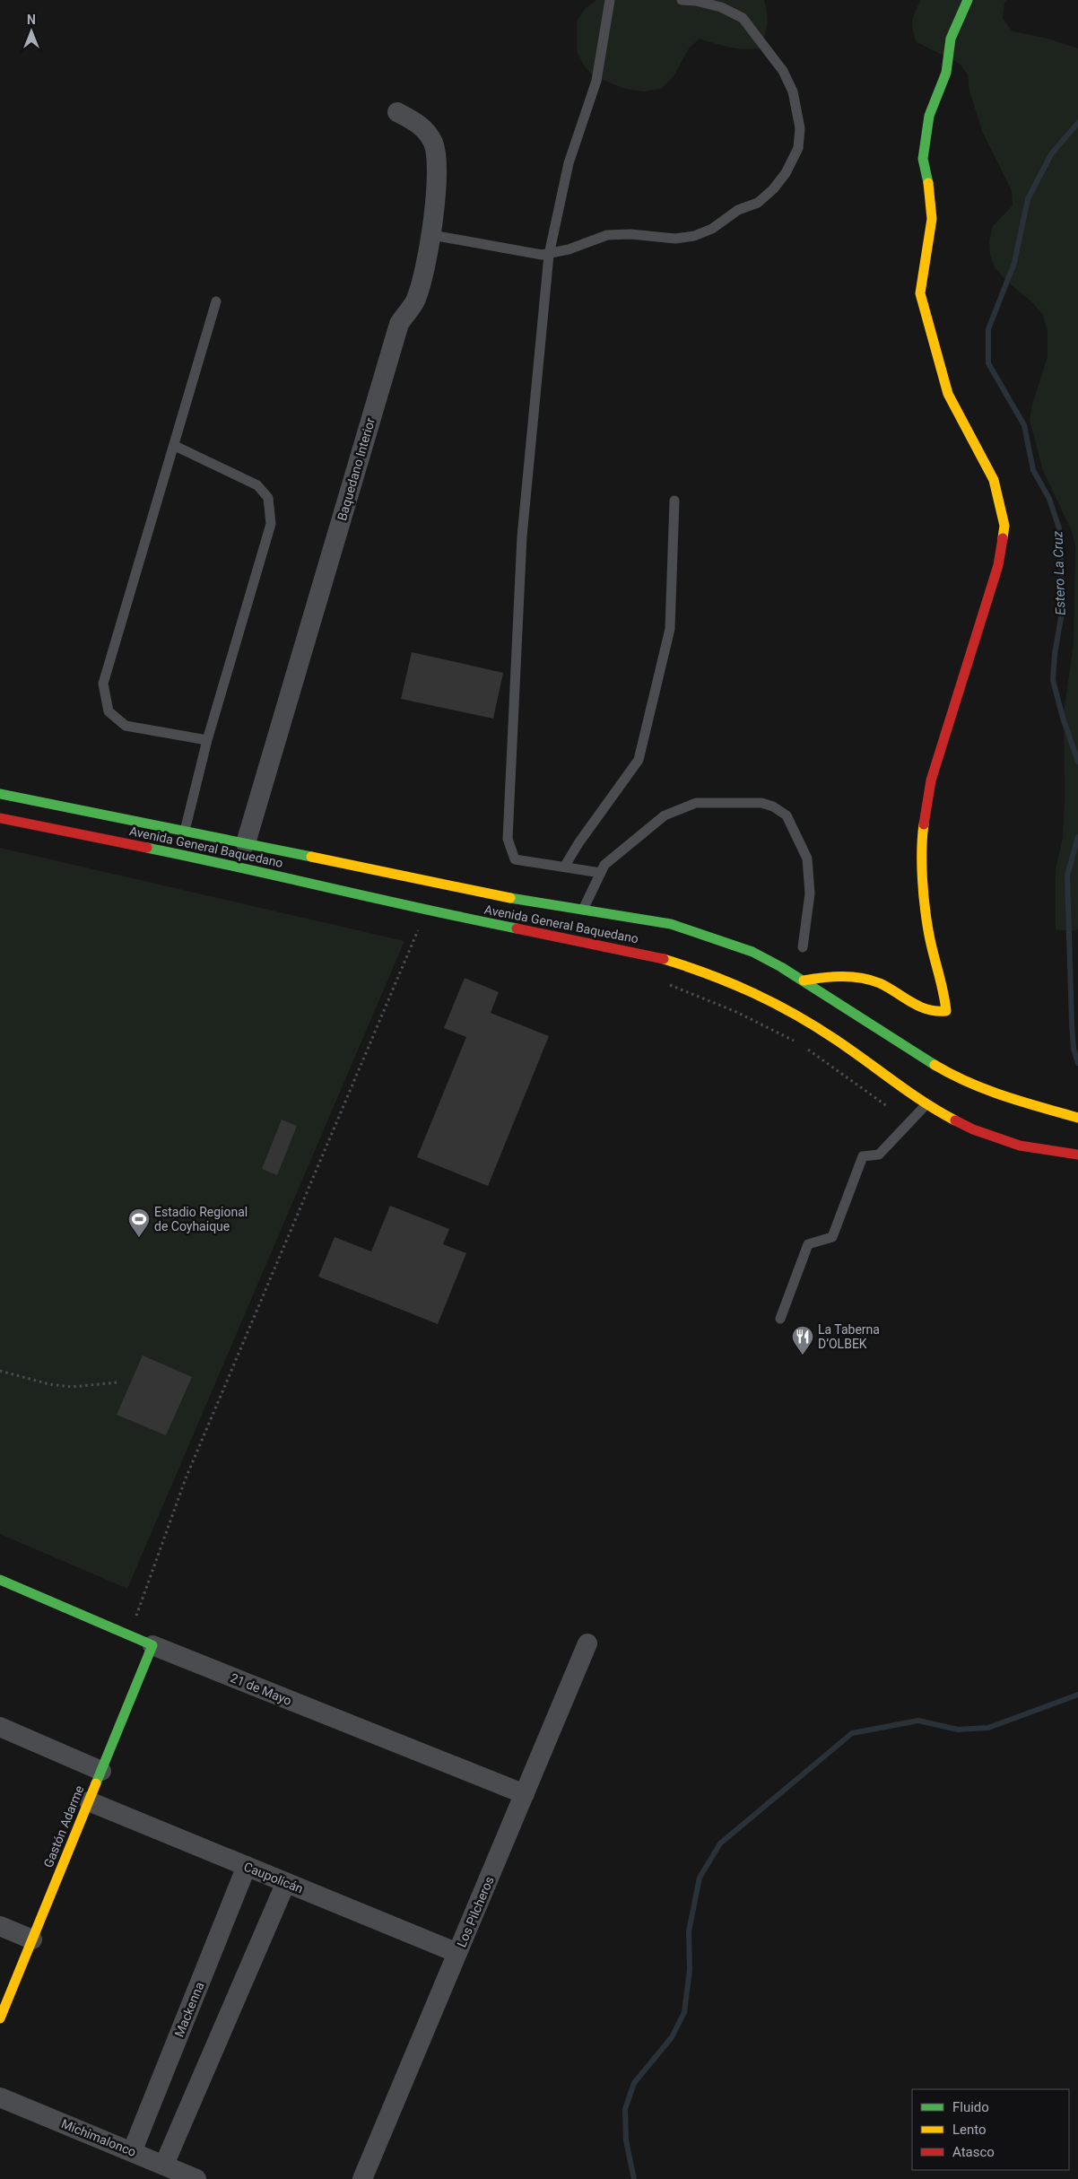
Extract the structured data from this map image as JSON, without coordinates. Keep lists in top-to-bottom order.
{
  "streets": {
    "main road": ["Avenida General Baquedano", "21 de Mayo", "Gastón Adarme"],
    "street": [
      "Baquedano Interior",
      "Caupolicán",
      "Los Pilcheros",
      "Mackenna",
      "Michimalonco"
    ]
  },
  "crossings": [
    ["Baquedano Interior", "Avenida General Baquedano"],
    ["21 de Mayo", "Gastón Adarme"],
    ["21 de Mayo", "Los Pilcheros"],
    ["Gastón Adarme", "Caupolicán"],
    ["Caupolicán", "Los Pilcheros"],
    ["Caupolicán", "Mackenna"],
    ["Mackenna", "Michimalonco"]
  ],
  "water": ["Estero La Cruz"],
  "places": {
    "sports": ["Estadio Regional de Coyhaique"],
    "restaurant": ["La Taberna D’OLBEK"]
  },
  "legend": ["Fluido", "Lento", "Atasco"],
  "north": "top"
}
